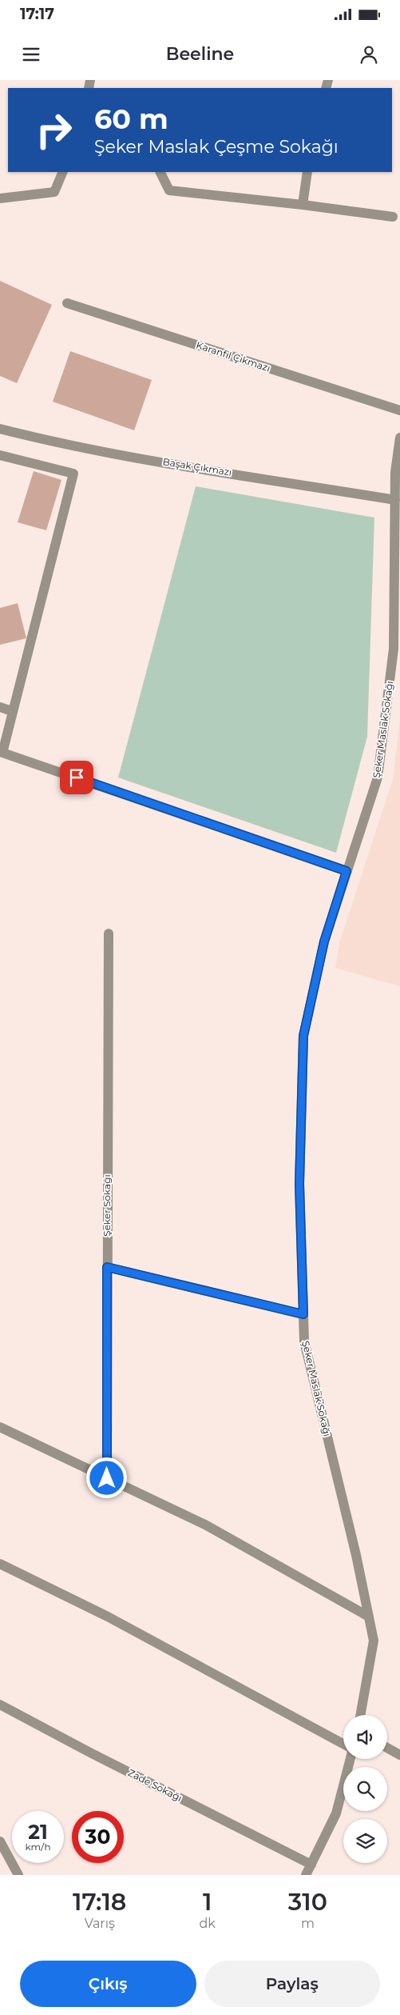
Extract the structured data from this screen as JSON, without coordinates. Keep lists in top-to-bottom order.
{
  "streets": {
    "street": [
      "Karanfil Çıkmazı",
      "Başak Çıkmazı",
      "Şeker Maslak Sokağı",
      "Şeker Sokağı",
      "Zade Sokağı"
    ]
  },
  "crossings": [
    ["Başak Çıkmazı", "Şeker Maslak Sokağı"]
  ],
  "page": {
    "status": "17:17",
    "header": "Beeline",
    "turn": ["60 m", "Şeker Maslak Çeşme Sokağı"],
    "speed": "21 km/h",
    "limit": "30",
    "eta": [
      "17:18",
      "Varış",
      "1",
      "dk",
      "310",
      "m"
    ],
    "buttons": ["Çıkış", "Paylaş"]
  }
}
